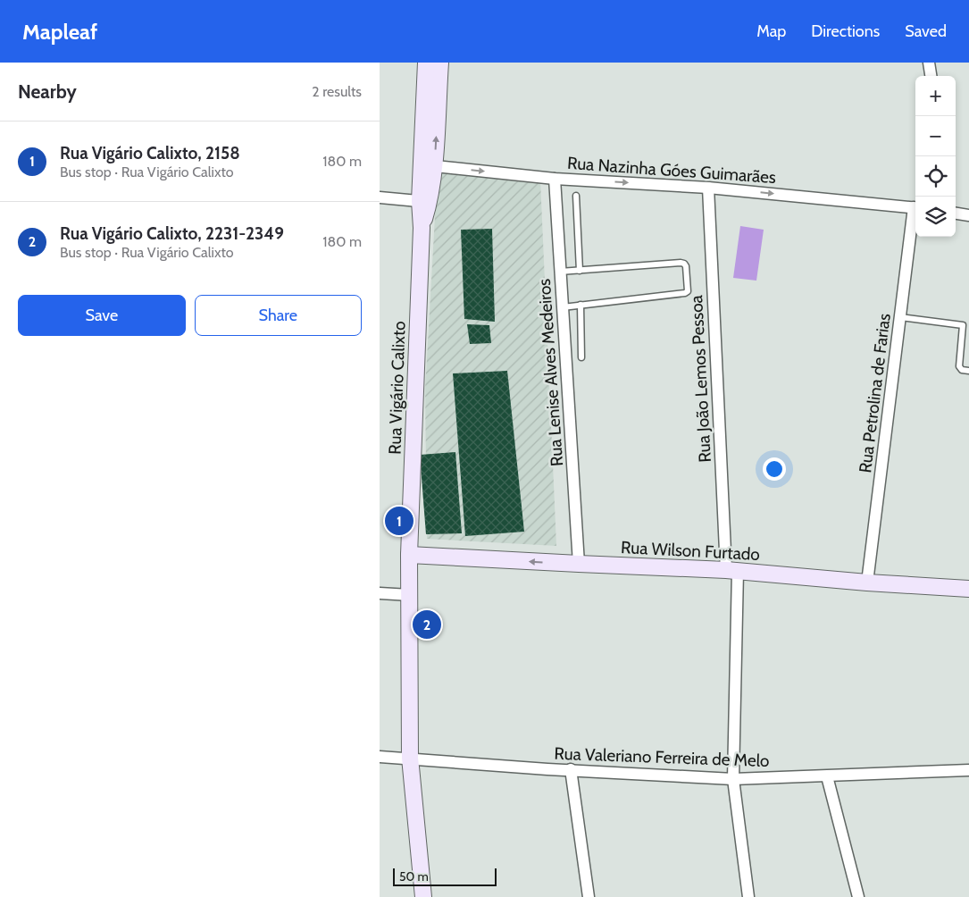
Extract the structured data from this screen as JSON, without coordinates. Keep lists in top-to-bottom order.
{
  "streets": {
    "main road": ["Rua Vigário Calixto", "Rua Wilson Furtado"],
    "street": [
      "Rua Nazinha Góes Guimarães",
      "Rua Lenise Alves Medeiros",
      "Rua João Lemos Pessoa",
      "Rua Petrolina de Farias",
      "Rua Valeriano Ferreira de Melo"
    ]
  },
  "crossings": [
    ["Rua Nazinha Góes Guimarães", "Rua Lenise Alves Medeiros"],
    ["Rua Nazinha Góes Guimarães", "Rua João Lemos Pessoa"],
    ["Rua Nazinha Góes Guimarães", "Rua Vigário Calixto"],
    ["Rua Lenise Alves Medeiros", "Rua Wilson Furtado"],
    ["Rua João Lemos Pessoa", "Rua Wilson Furtado"],
    ["Rua João Lemos Pessoa", "Rua Valeriano Ferreira de Melo"],
    ["Rua Vigário Calixto", "Rua Wilson Furtado"],
    ["Rua Vigário Calixto", "Rua Valeriano Ferreira de Melo"],
    ["Rua Petrolina de Farias", "Rua Wilson Furtado"]
  ],
  "one_way": ["Rua Nazinha Góes Guimarães"],
  "scale_bar": "50 m",
  "page": {
    "header": "Mapleaf",
    "nav": ["Map", "Directions", "Saved"],
    "heading": ["Nearby", "2 results"],
    "map_buttons": ["+", "−"],
    "list": [
      {
        "mark": "1",
        "name": "Rua Vigário Calixto, 2158",
        "note": "Bus stop · Rua Vigário Calixto",
        "value": "180 m"
      },
      {
        "mark": "2",
        "name": "Rua Vigário Calixto, 2231-2349",
        "note": "Bus stop · Rua Vigário Calixto",
        "value": "180 m"
      }
    ],
    "buttons": ["Save", "Share"],
    "pins": ["1", "2"],
    "scale": "50 m"
  }
}
